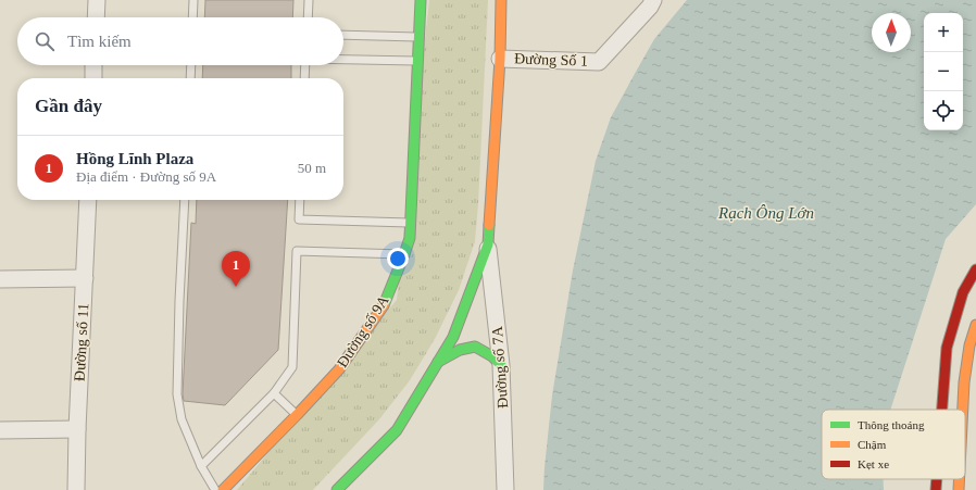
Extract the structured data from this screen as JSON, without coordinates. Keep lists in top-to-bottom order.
{
  "streets": {
    "main road": ["Đường số 9A"],
    "street": ["Đường Số 1", "Đường số 11", "Đường số 7A"]
  },
  "water": ["Rạch Ông Lớn"],
  "legend": ["Thông thoáng", "Chậm", "Kẹt xe"],
  "north": "top",
  "page": {
    "map_buttons": ["+", "−"],
    "search": "Tìm kiếm",
    "heading": "Gần đây",
    "list": [
      {
        "mark": "1",
        "name": "Hồng Lĩnh Plaza",
        "note": "Địa điểm · Đường số 9A",
        "value": "50 m"
      }
    ],
    "pins": "1"
  }
}
